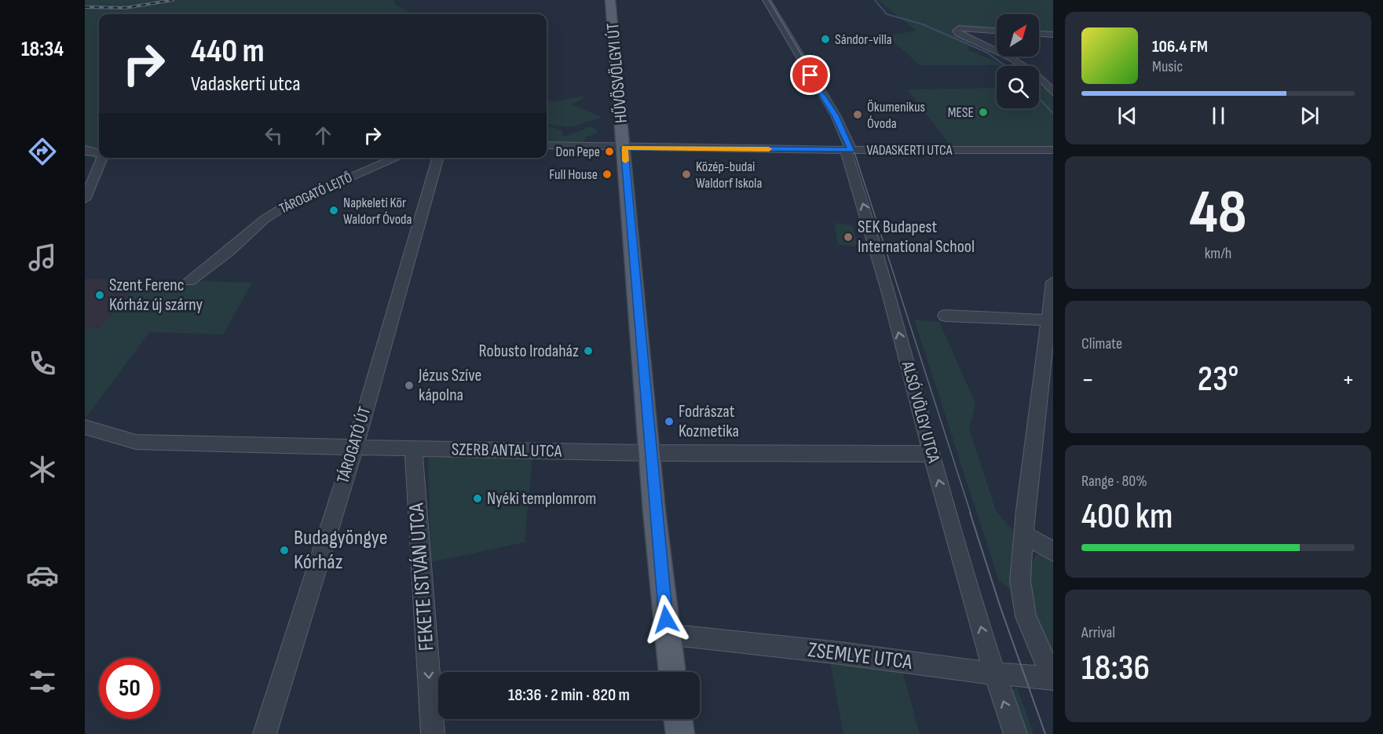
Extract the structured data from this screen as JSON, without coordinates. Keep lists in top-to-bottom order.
{
  "streets": {
    "main road": ["HŰVÖSVÖLGYI ÚT"],
    "street": [
      "VADASKERTI UTCA",
      "TÁROGATÓ LEJTŐ",
      "ALSÓ VÖLGY UTCA",
      "TÁROGATÓ ÚT",
      "SZERB ANTAL UTCA",
      "FEKETE ISTVÁN UTCA",
      "ZSEMLYE UTCA"
    ]
  },
  "crossings": [
    ["HŰVÖSVÖLGYI ÚT", "VADASKERTI UTCA"],
    ["HŰVÖSVÖLGYI ÚT", "SZERB ANTAL UTCA"],
    ["HŰVÖSVÖLGYI ÚT", "ZSEMLYE UTCA"],
    ["VADASKERTI UTCA", "ALSÓ VÖLGY UTCA"],
    ["ALSÓ VÖLGY UTCA", "SZERB ANTAL UTCA"],
    ["ALSÓ VÖLGY UTCA", "ZSEMLYE UTCA"],
    ["TÁROGATÓ ÚT", "SZERB ANTAL UTCA"],
    ["SZERB ANTAL UTCA", "FEKETE ISTVÁN UTCA"]
  ],
  "one_way": ["FEKETE ISTVÁN UTCA"],
  "places": [
    "Sándor-villa",
    "MESE",
    "Ökumenikus Óvoda",
    "Don Pepe",
    "Full House",
    "Közép-budai Waldorf Iskola",
    "Napkeleti Kör Waldorf Óvoda",
    "SEK Budapest International School",
    "Szent Ferenc Kórház új szárny",
    "Robusto Irodaház",
    "Jézus Szíve kápolna",
    "Fodrászat Kozmetika",
    "Nyéki templomrom",
    "Budagyöngye Kórház"
  ],
  "north": "top right",
  "page": {
    "tabs": "18:34",
    "turn": ["440 m", "Vadaskerti utca"],
    "song": ["106.4 FM", "Music"],
    "tile": [
      ["48", "km/h"],
      "Climate",
      ["Range · 80%", "400 km"],
      ["Arrival", "18:36"]
    ],
    "heat": ["−", "23°", "+"],
    "limit": "50",
    "trip": "18:36 · 2 min · 820 m"
  }
}
